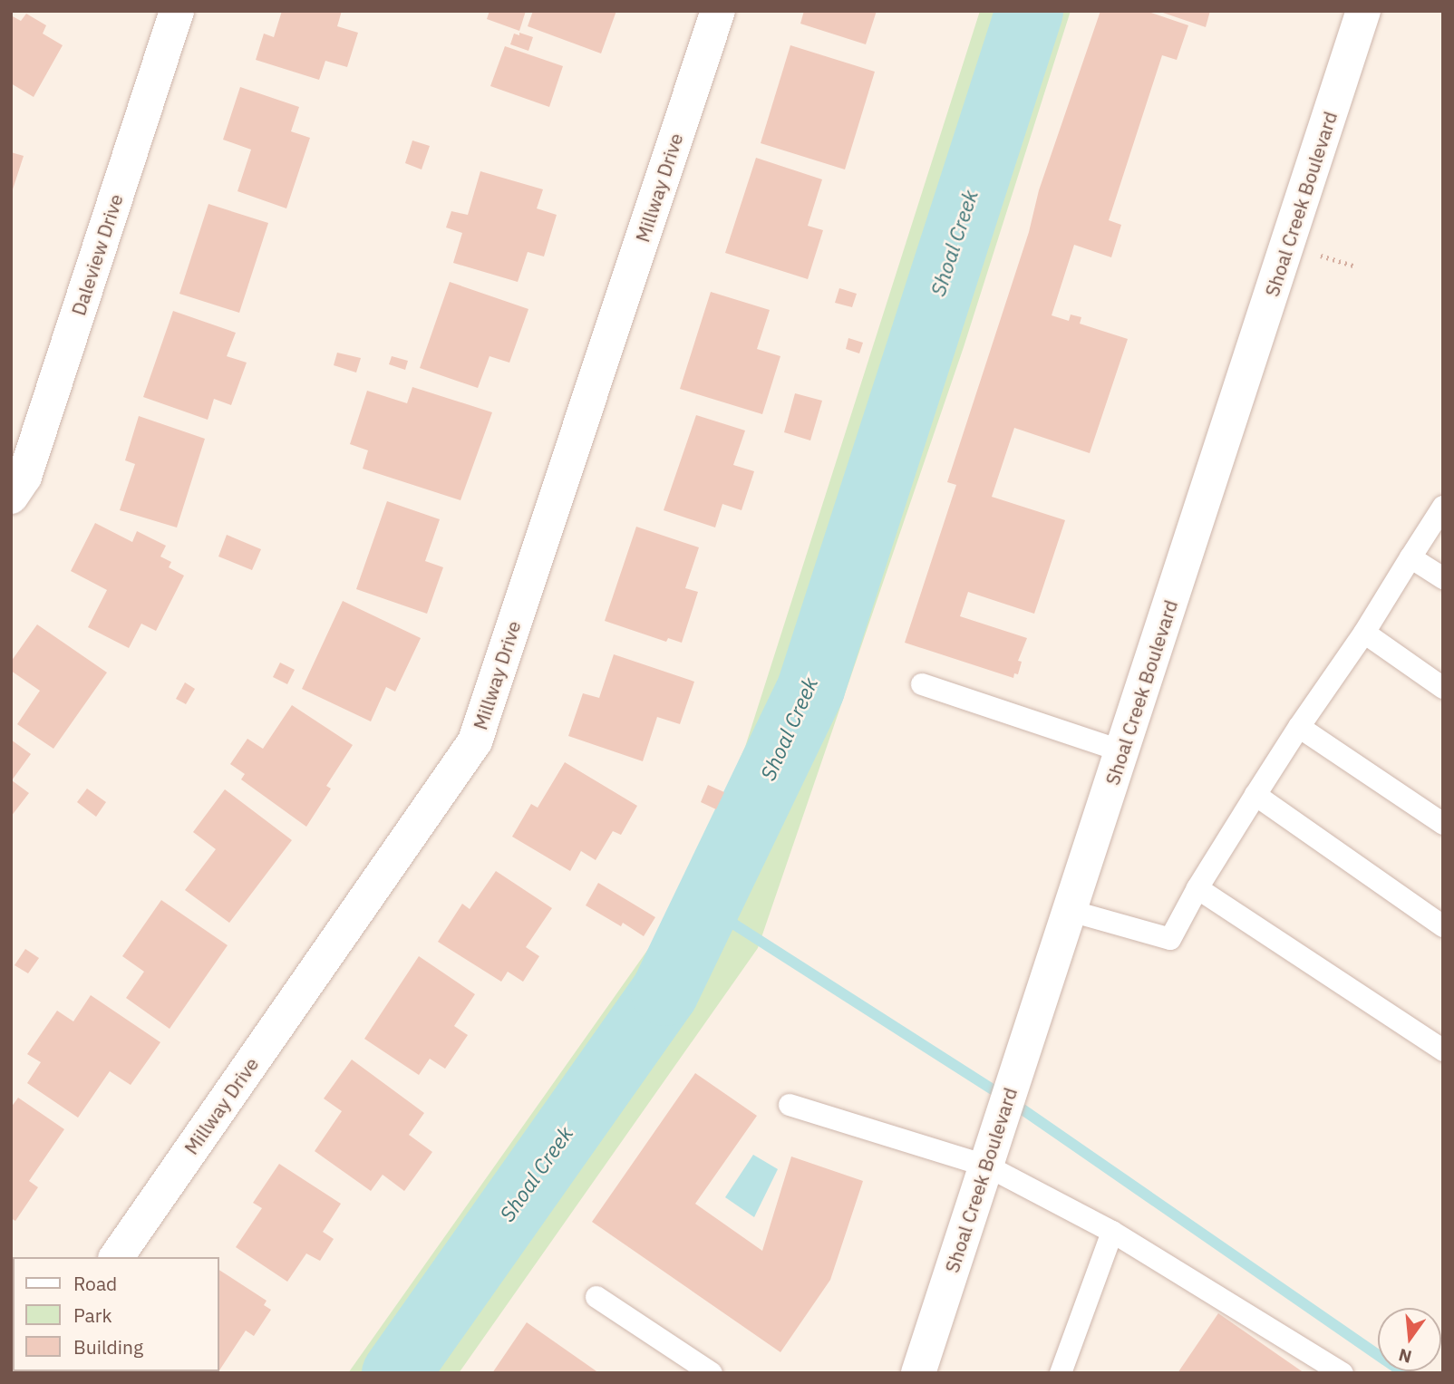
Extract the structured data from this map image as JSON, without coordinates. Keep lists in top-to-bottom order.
{
  "streets": {
    "street": ["Millway Drive", "Shoal Creek Boulevard", "Daleview Drive"]
  },
  "water": ["Shoal Creek"],
  "legend": ["Road", "Park", "Building"],
  "north": "bottom"
}
